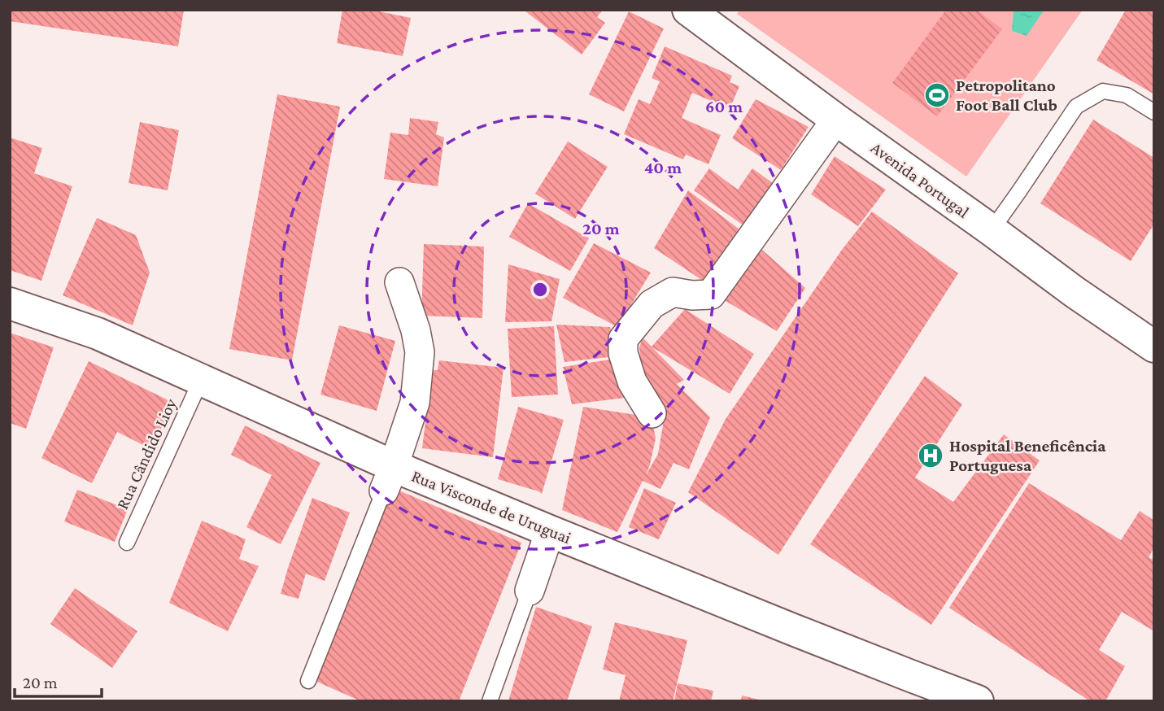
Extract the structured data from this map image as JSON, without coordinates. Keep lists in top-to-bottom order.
{
  "streets": {
    "street": ["Avenida Portugal", "Rua Visconde de Uruguai"],
    "lane": ["Rua Cândido Lioy"]
  },
  "crossings": [
    ["Rua Cândido Lioy", "Rua Visconde de Uruguai"]
  ],
  "places": {
    "sports": ["Petropolitano Foot Ball Club"],
    "hospital": ["Hospital Beneficência Portuguesa"]
  },
  "scale_bar": "20 m",
  "rings": ["60 m", "40 m", "20 m"]
}
